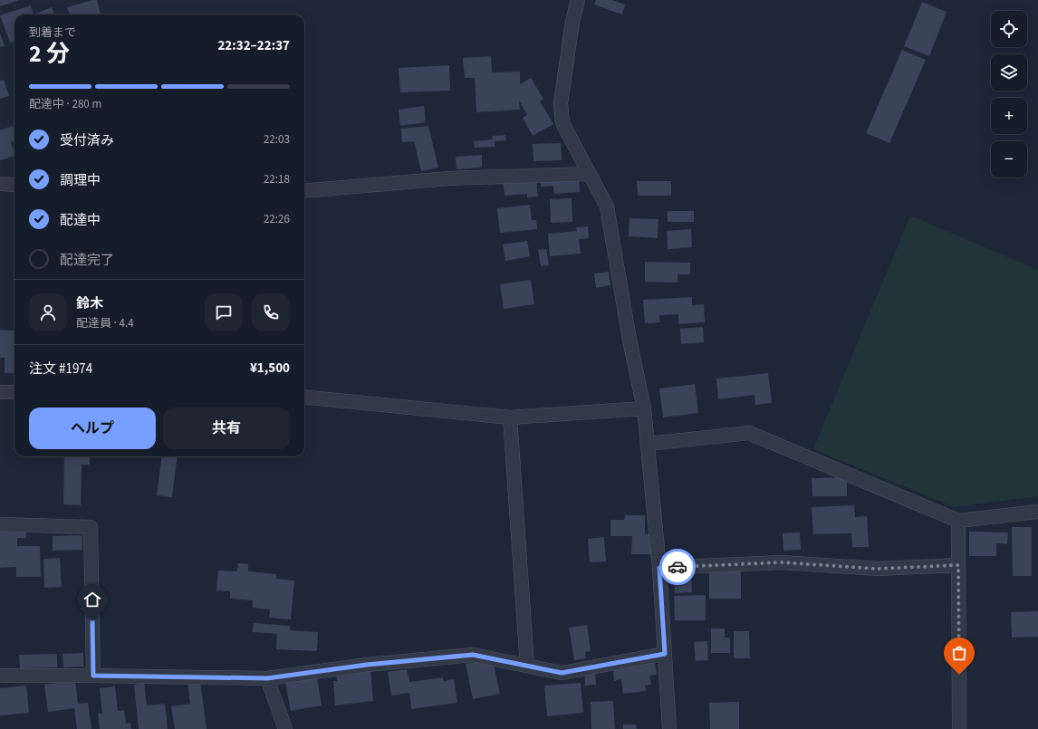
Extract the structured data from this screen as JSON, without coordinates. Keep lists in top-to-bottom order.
{
  "page": {
    "map_buttons": ["+", "−"],
    "heading": ["2 分", "到着まで", "22:32–22:37"],
    "panel": [
      "鈴木",
      "配達員 · 4.4",
      "注文 #1974",
      "¥1,500"
    ],
    "bar": "配達中 · 280 m",
    "list": [
      ["受付済み", "22:03"],
      ["調理中", "22:18"],
      ["配達中", "22:26"],
      "配達完了"
    ],
    "buttons": ["ヘルプ", "共有"]
  }
}
